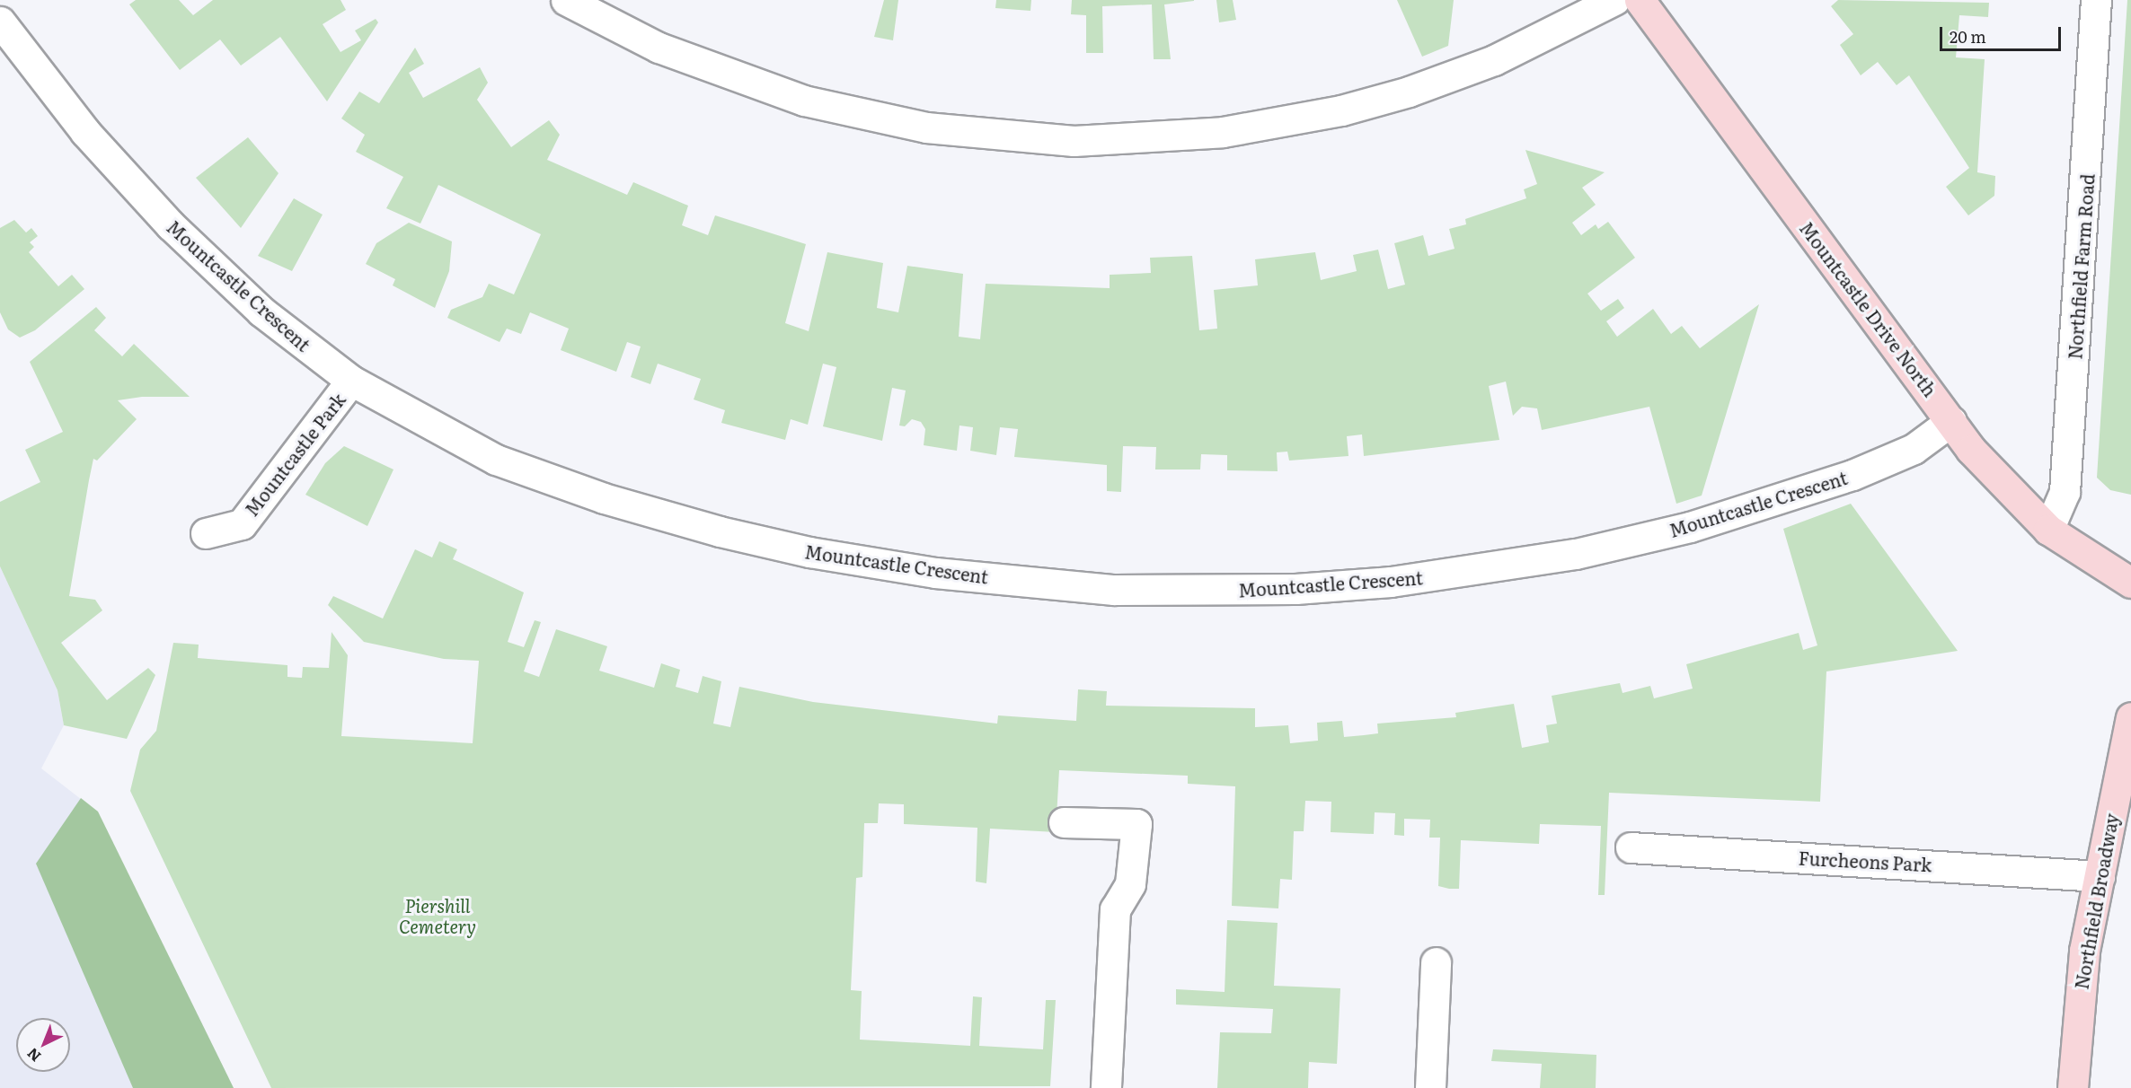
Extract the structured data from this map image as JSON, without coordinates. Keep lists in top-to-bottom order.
{
  "streets": {
    "street": [
      "Northfield Farm Road",
      "Mountcastle Crescent",
      "Mountcastle Drive North",
      "Mountcastle Park",
      "Furcheons Park",
      "Northfield Broadway"
    ]
  },
  "crossings": [
    ["Northfield Farm Road", "Mountcastle Drive North"],
    ["Mountcastle Crescent", "Mountcastle Drive North"],
    ["Mountcastle Crescent", "Mountcastle Park"],
    ["Furcheons Park", "Northfield Broadway"]
  ],
  "parks": ["Piershill Cemetery"],
  "scale_bar": "20 m",
  "north": "bottom left"
}
